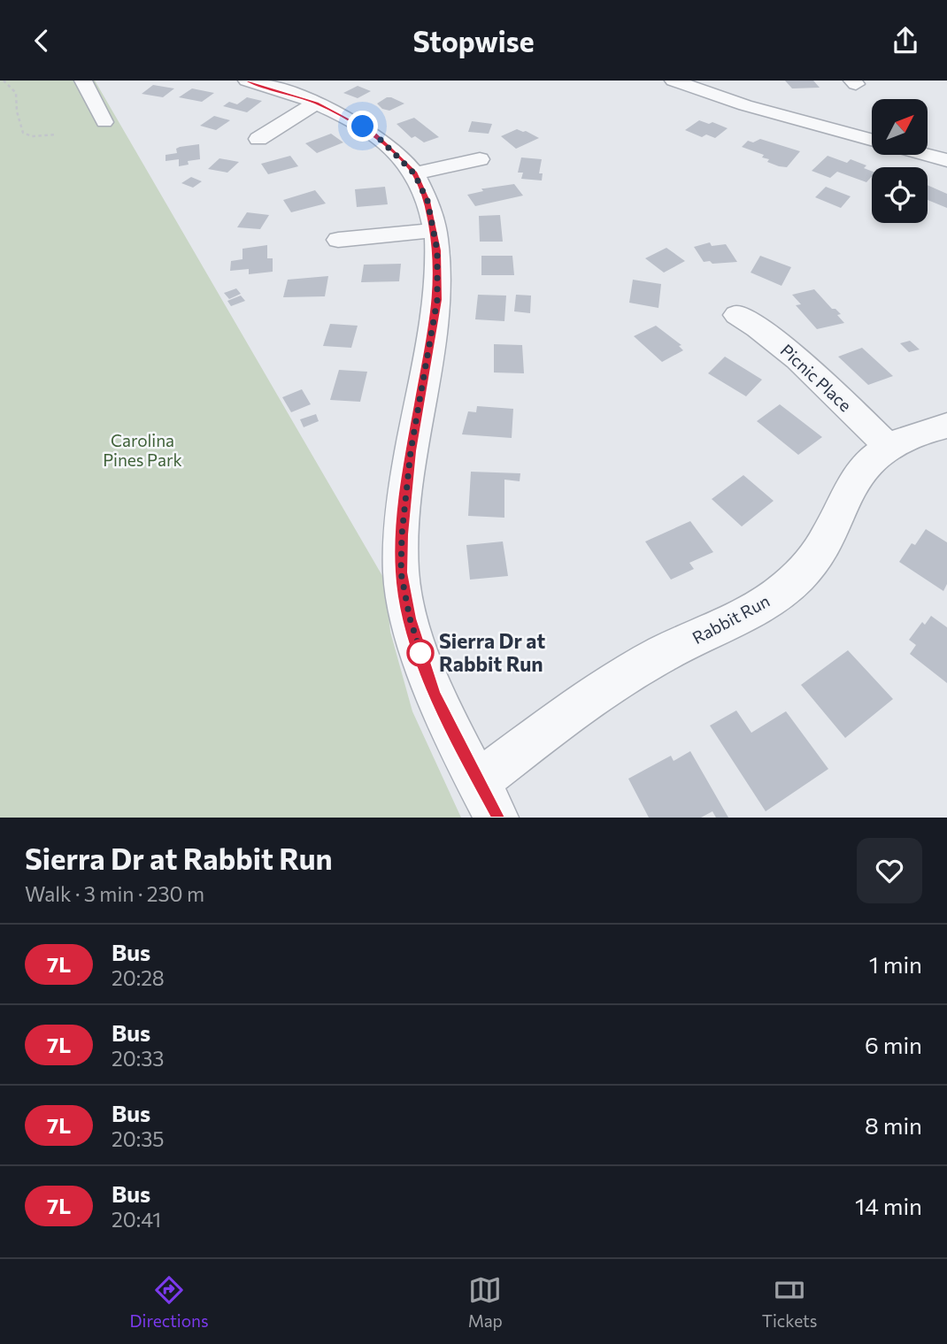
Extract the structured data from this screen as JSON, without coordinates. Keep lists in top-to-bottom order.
{
  "streets": {
    "street": ["Picnic Place", "Rabbit Run"]
  },
  "crossings": [
    ["Picnic Place", "Rabbit Run"]
  ],
  "parks": ["Carolina Pines Park"],
  "places": ["Sierra Dr at Rabbit Run"],
  "lines": ["bus line 7L"],
  "north": "top right",
  "page": {
    "header": "Stopwise",
    "heading": ["Sierra Dr at Rabbit Run", "Walk · 3 min · 230 m"],
    "list": [
      {
        "mark": "7L",
        "name": "Bus",
        "note": "20:28",
        "value": "1 min"
      },
      {
        "mark": "7L",
        "name": "Bus",
        "note": "20:33",
        "value": "6 min"
      },
      {
        "mark": "7L",
        "name": "Bus",
        "note": "20:35",
        "value": "8 min"
      },
      {
        "mark": "7L",
        "name": "Bus",
        "note": "20:41",
        "value": "14 min"
      }
    ],
    "tabs": ["Directions", "Map", "Tickets"]
  }
}
